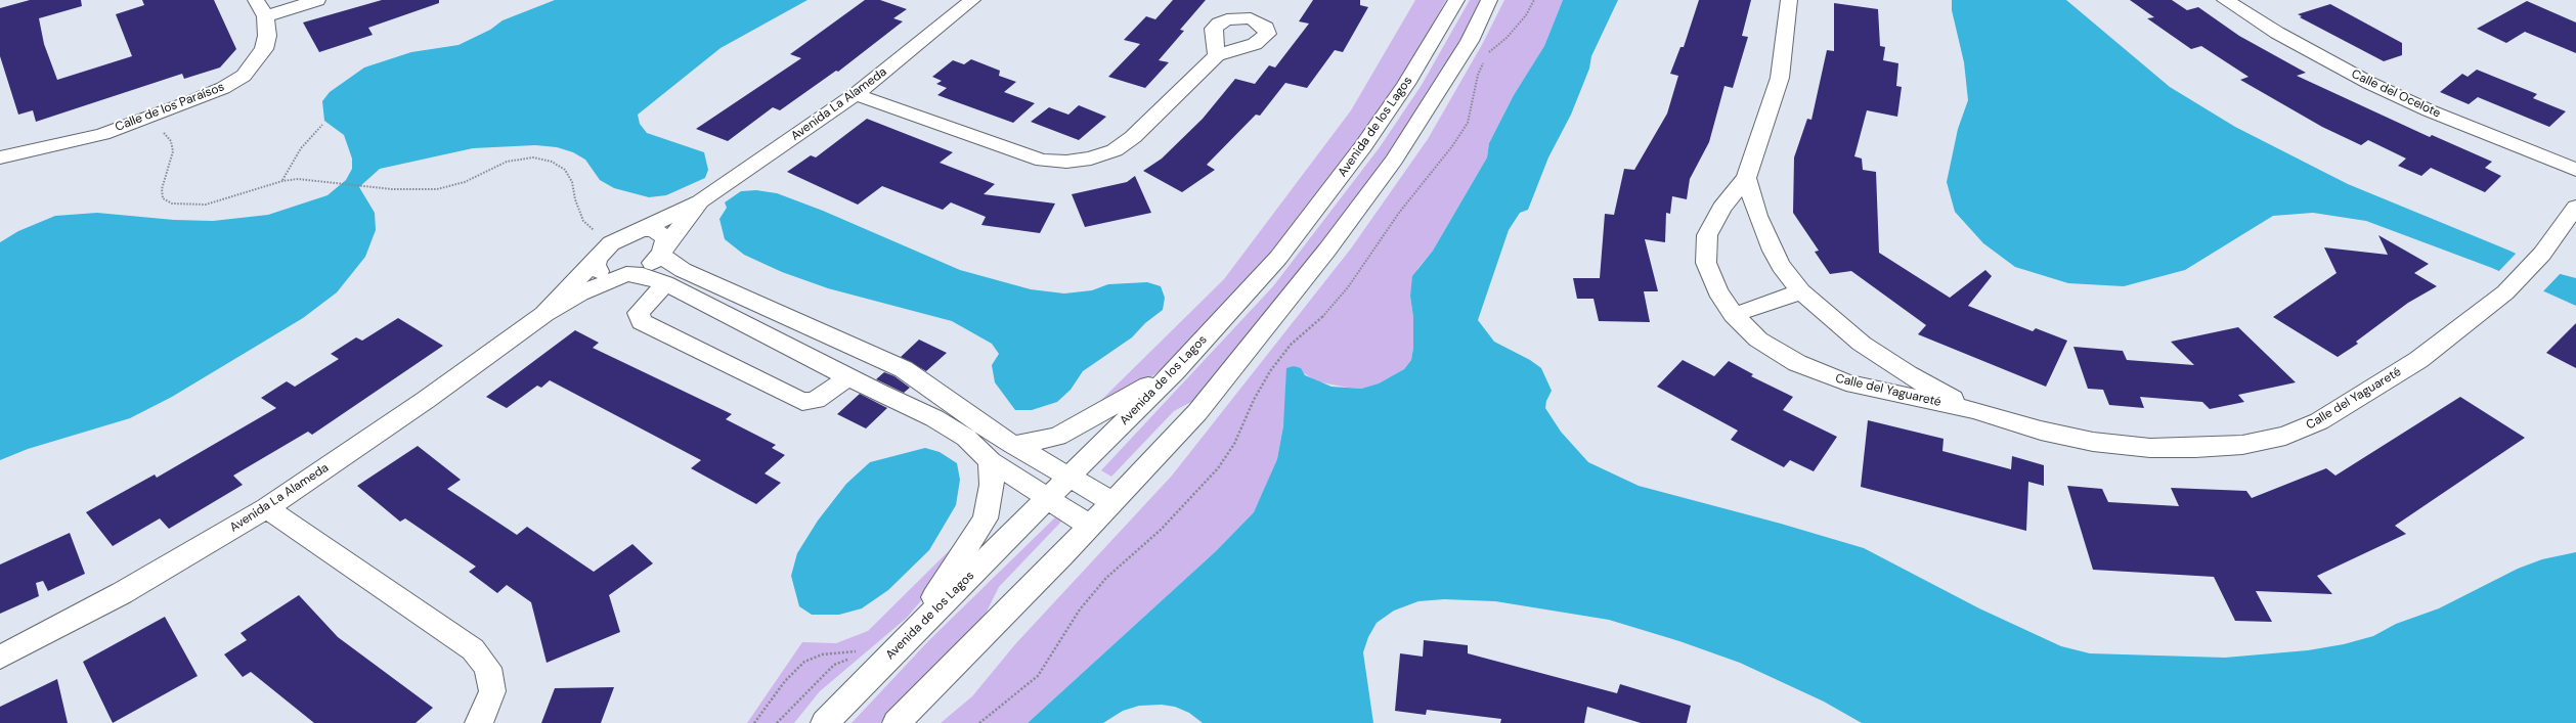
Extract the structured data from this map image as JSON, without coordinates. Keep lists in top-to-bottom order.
{
  "streets": {
    "street": [
      "Calle del Ocelote",
      "Avenida La Alameda",
      "Calle de los Paraísos",
      "Avenida de los Lagos",
      "Calle del Yaguareté"
    ]
  }
}
